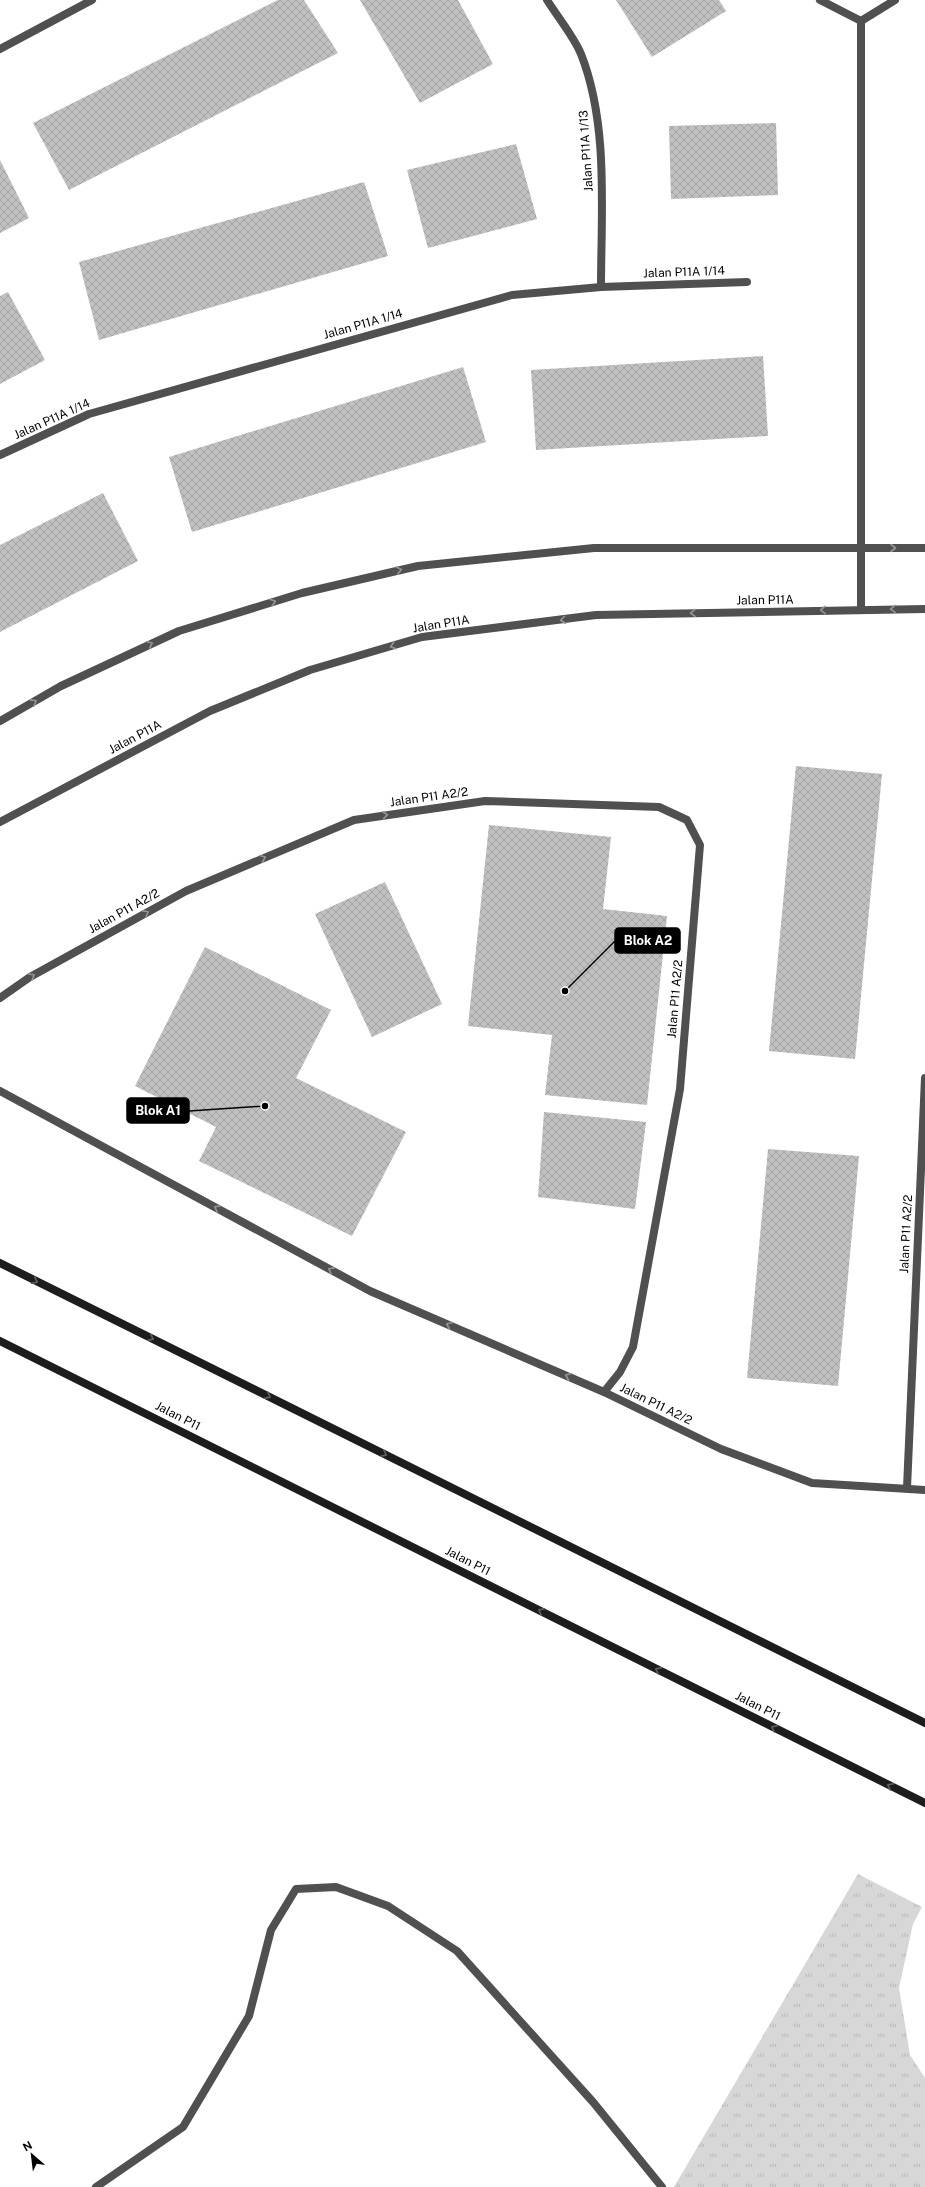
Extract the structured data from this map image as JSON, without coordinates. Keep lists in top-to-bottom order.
{
  "streets": {
    "main road": ["Jalan P11"],
    "street": [
      "Jalan P11A 1/13",
      "Jalan P11A 1/14",
      "Jalan P11A",
      "Jalan P11 A2/2"
    ]
  },
  "crossings": [
    ["Jalan P11A 1/13", "Jalan P11A 1/14"]
  ],
  "places": ["Blok A2", "Blok A1"],
  "north": "top left"
}
